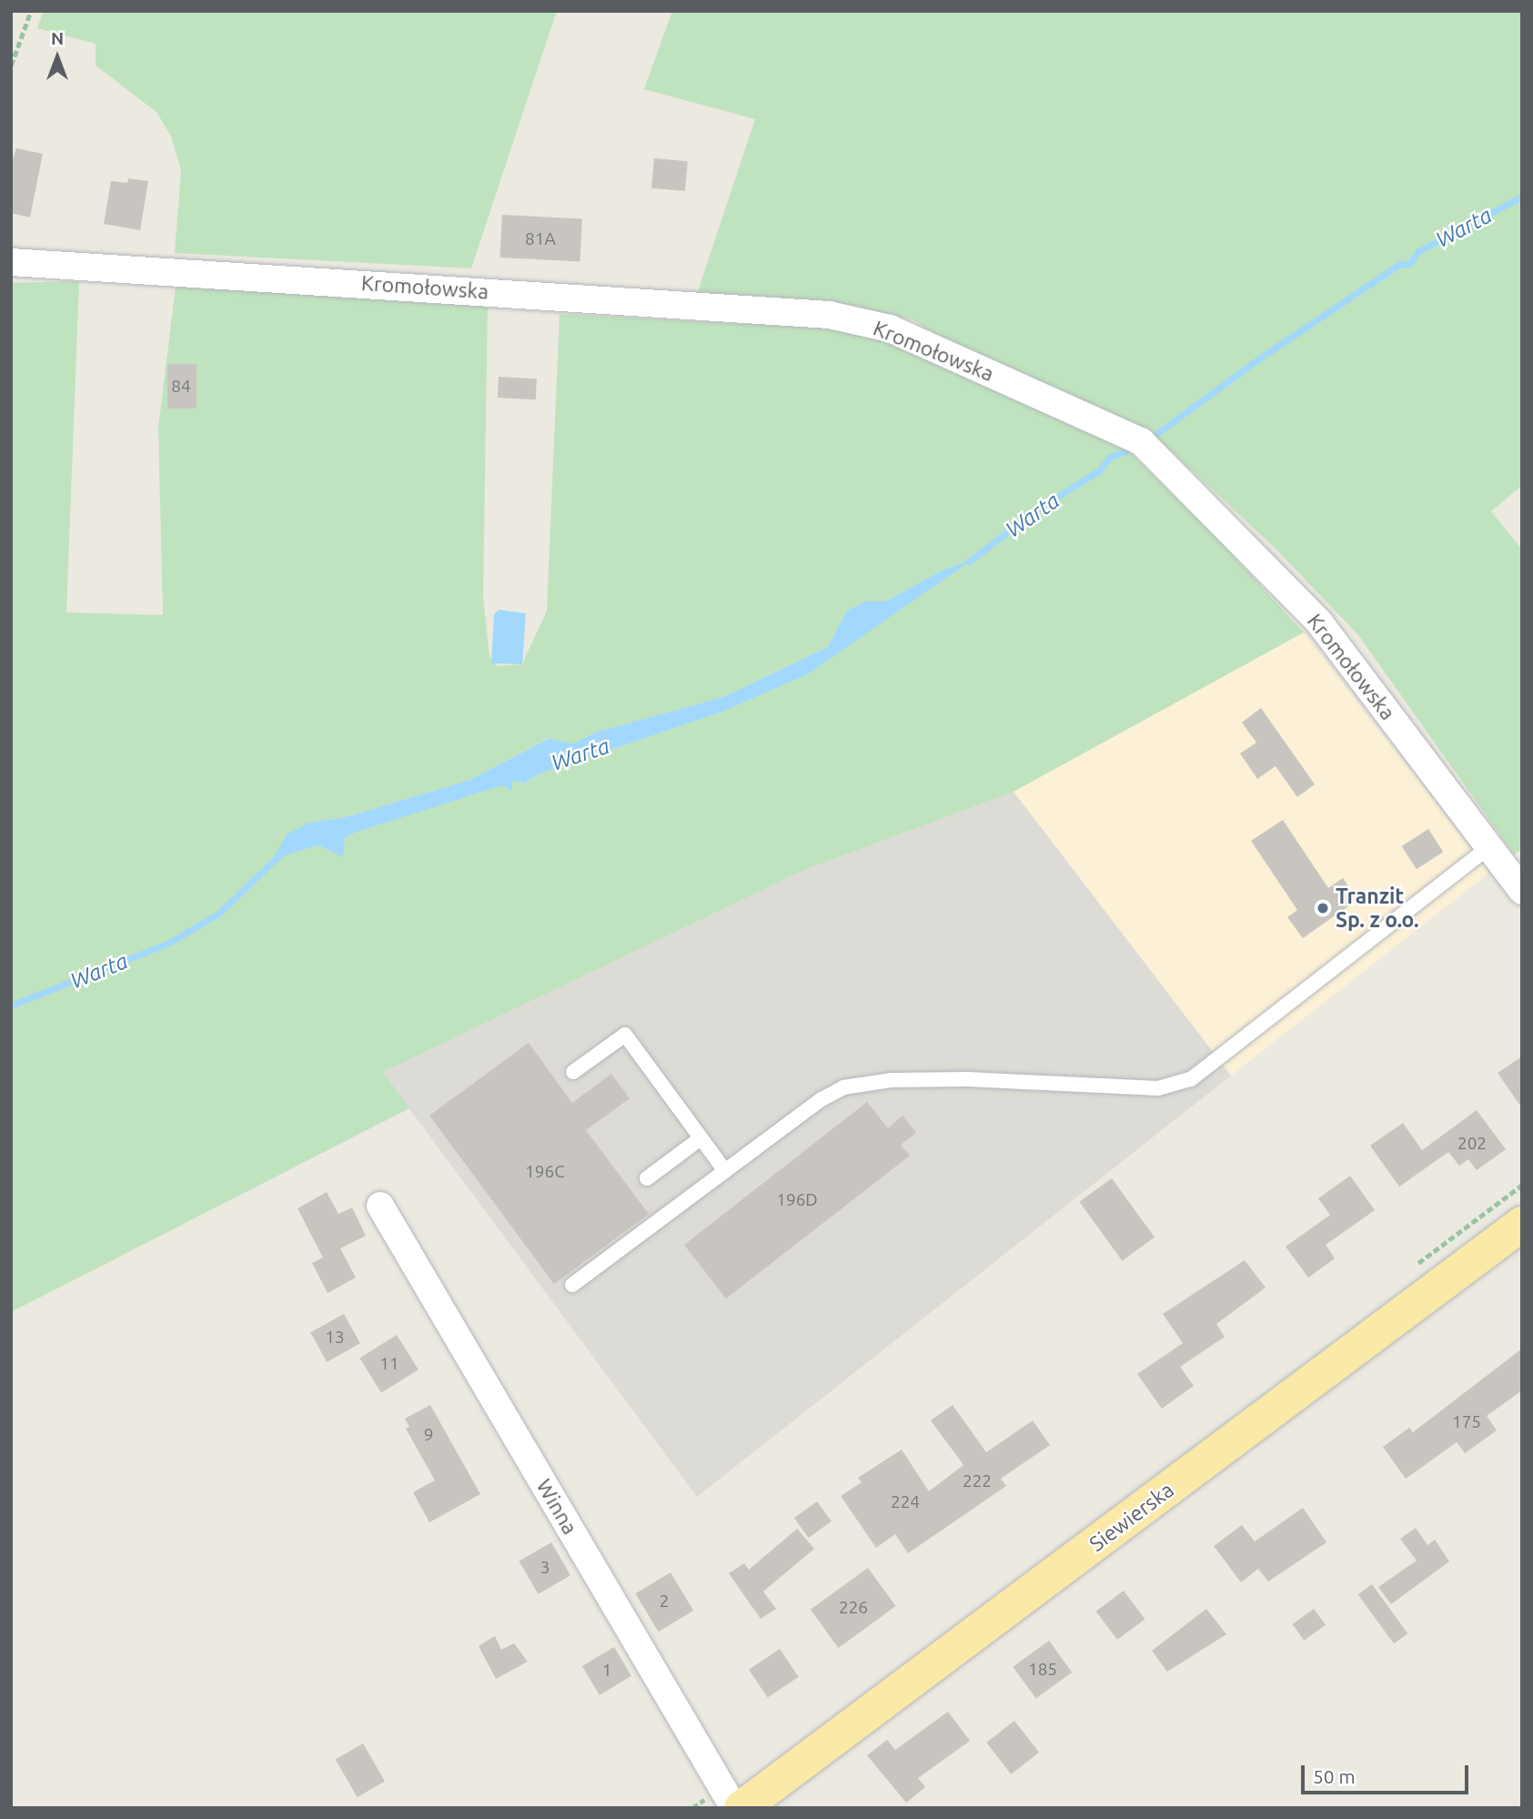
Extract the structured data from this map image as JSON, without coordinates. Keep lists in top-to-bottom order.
{
  "streets": {
    "main road": ["Siewierska"],
    "street": ["Kromołowska", "Winna"]
  },
  "water": ["Warta"],
  "places": ["Tranzit Sp. z o.o."],
  "house_numbers": [
    "81A",
    "84",
    "202",
    "196C",
    "196D",
    "13",
    "11",
    "175",
    "9",
    "222",
    "224",
    "3",
    "2",
    "226",
    "185",
    "1"
  ],
  "scale_bar": "50 m",
  "north": "top"
}
